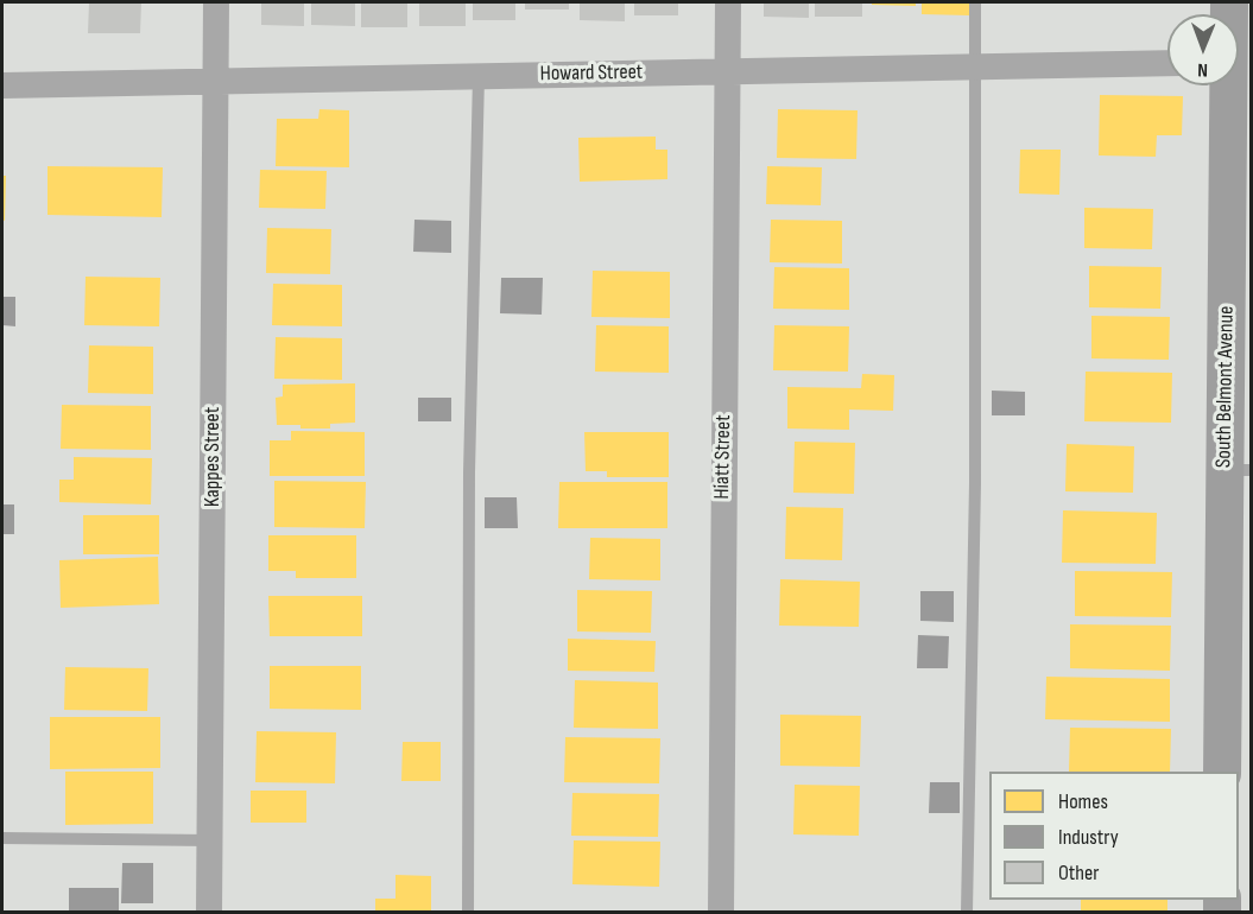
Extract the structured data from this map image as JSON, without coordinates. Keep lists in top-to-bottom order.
{
  "streets": {
    "main road": ["South Belmont Avenue"],
    "street": ["Howard Street", "Kappes Street", "Hiatt Street"]
  },
  "crossings": [
    ["Howard Street", "Kappes Street"],
    ["Howard Street", "Hiatt Street"]
  ],
  "legend": ["Homes", "Industry", "Other"],
  "north": "bottom"
}
